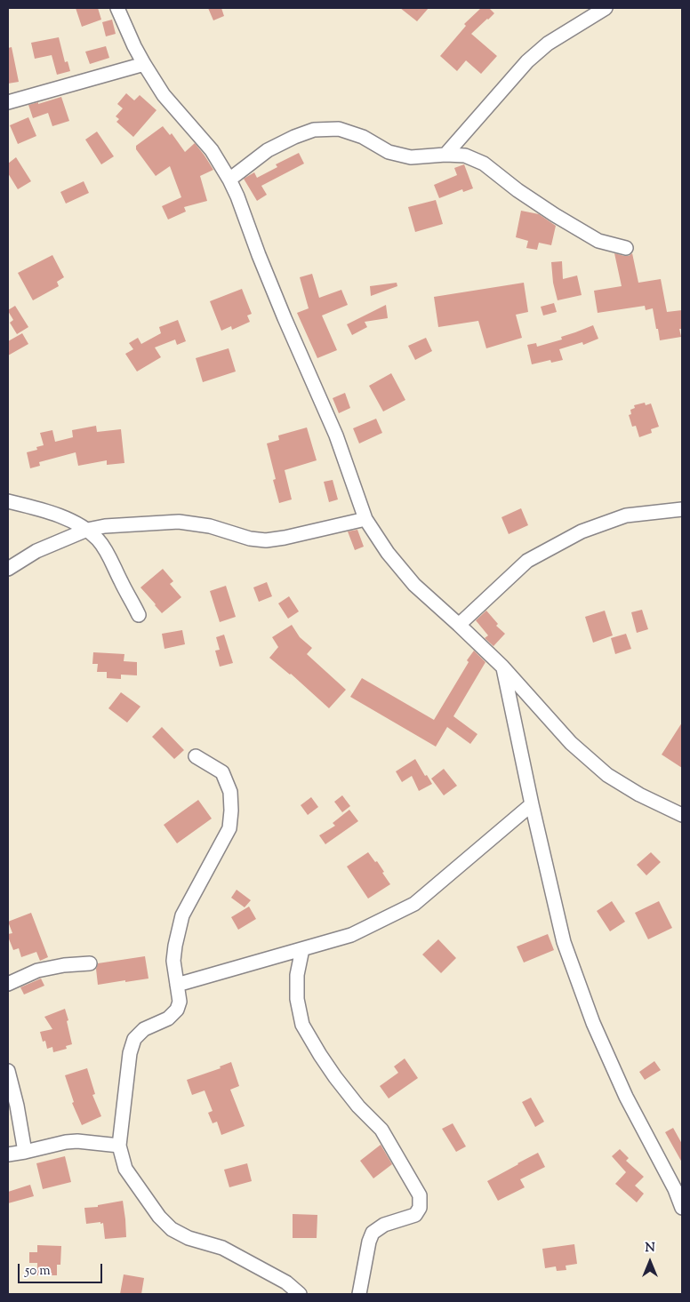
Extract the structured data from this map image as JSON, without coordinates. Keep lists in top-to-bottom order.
{
  "scale_bar": "50 m",
  "north": "top"
}
